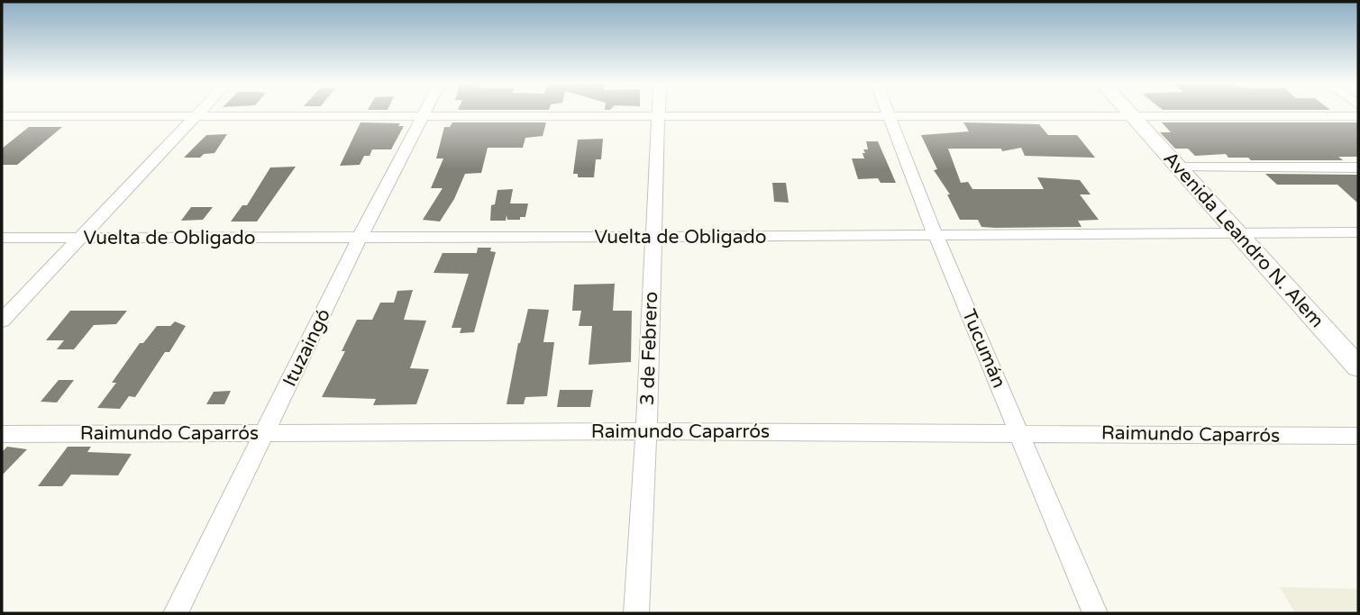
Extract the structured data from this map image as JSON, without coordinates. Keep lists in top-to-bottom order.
{
  "streets": {
    "main road": ["Avenida Leandro N. Alem"],
    "street": [
      "Vuelta de Obligado",
      "Ituzaingó",
      "3 de Febrero",
      "Tucumán",
      "Raimundo Caparrós"
    ]
  },
  "crossings": [
    ["Vuelta de Obligado", "Avenida Leandro N. Alem"],
    ["Vuelta de Obligado", "Ituzaingó"],
    ["Vuelta de Obligado", "3 de Febrero"],
    ["Vuelta de Obligado", "Tucumán"],
    ["Ituzaingó", "Raimundo Caparrós"],
    ["3 de Febrero", "Raimundo Caparrós"],
    ["Tucumán", "Raimundo Caparrós"]
  ]
}
